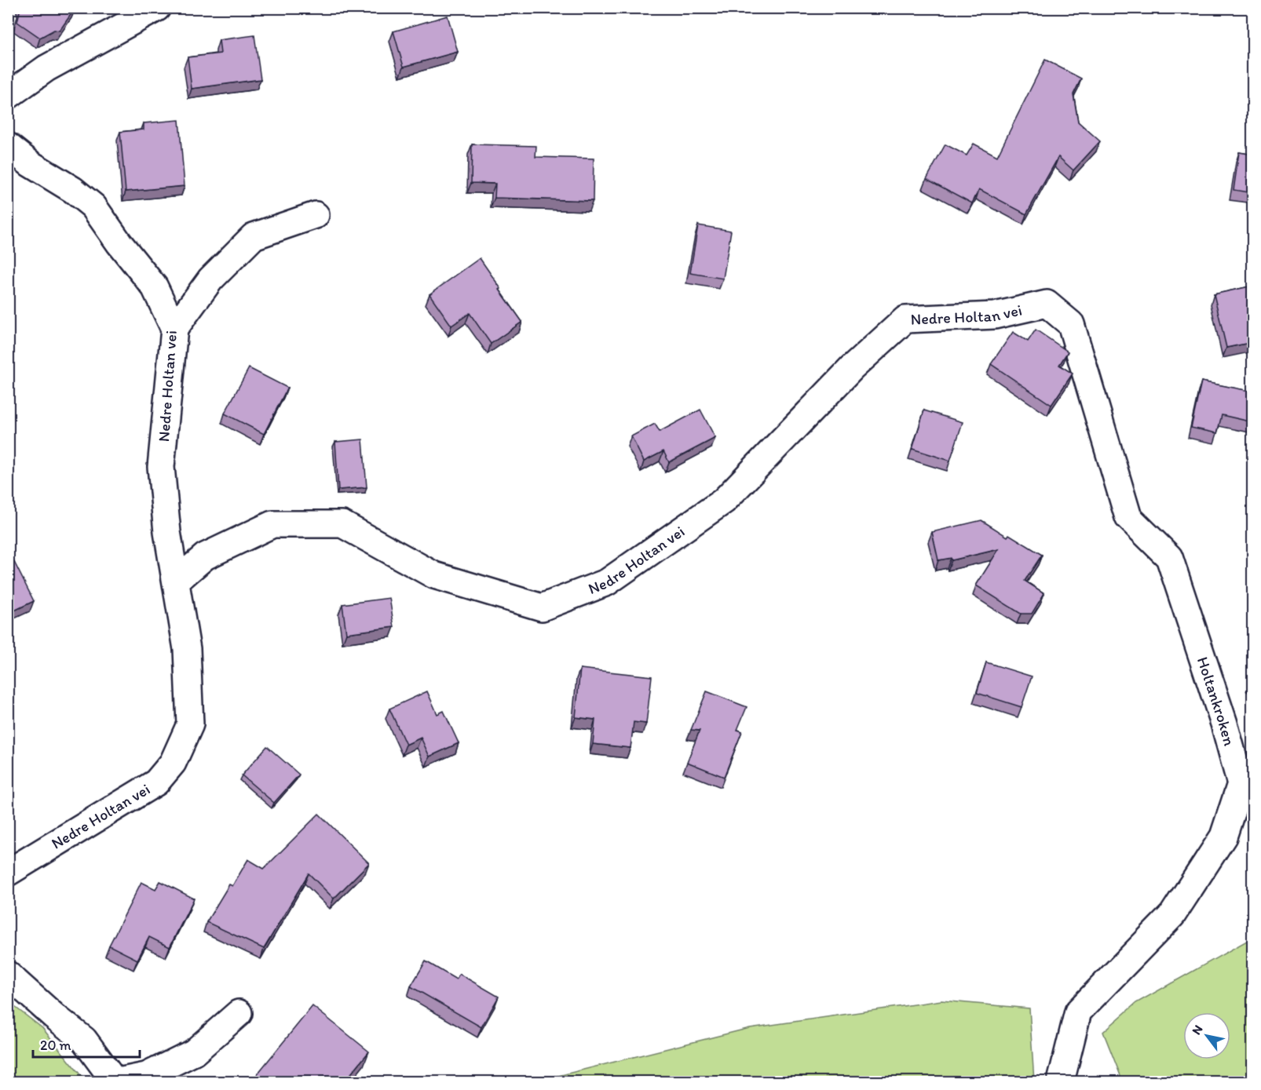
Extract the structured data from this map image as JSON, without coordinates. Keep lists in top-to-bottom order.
{
  "streets": {
    "street": ["Nedre Holtan vei", "Holtankroken"]
  },
  "crossings": [
    ["Nedre Holtan vei", "Holtankroken"]
  ],
  "scale_bar": "20 m",
  "north": "top left"
}
